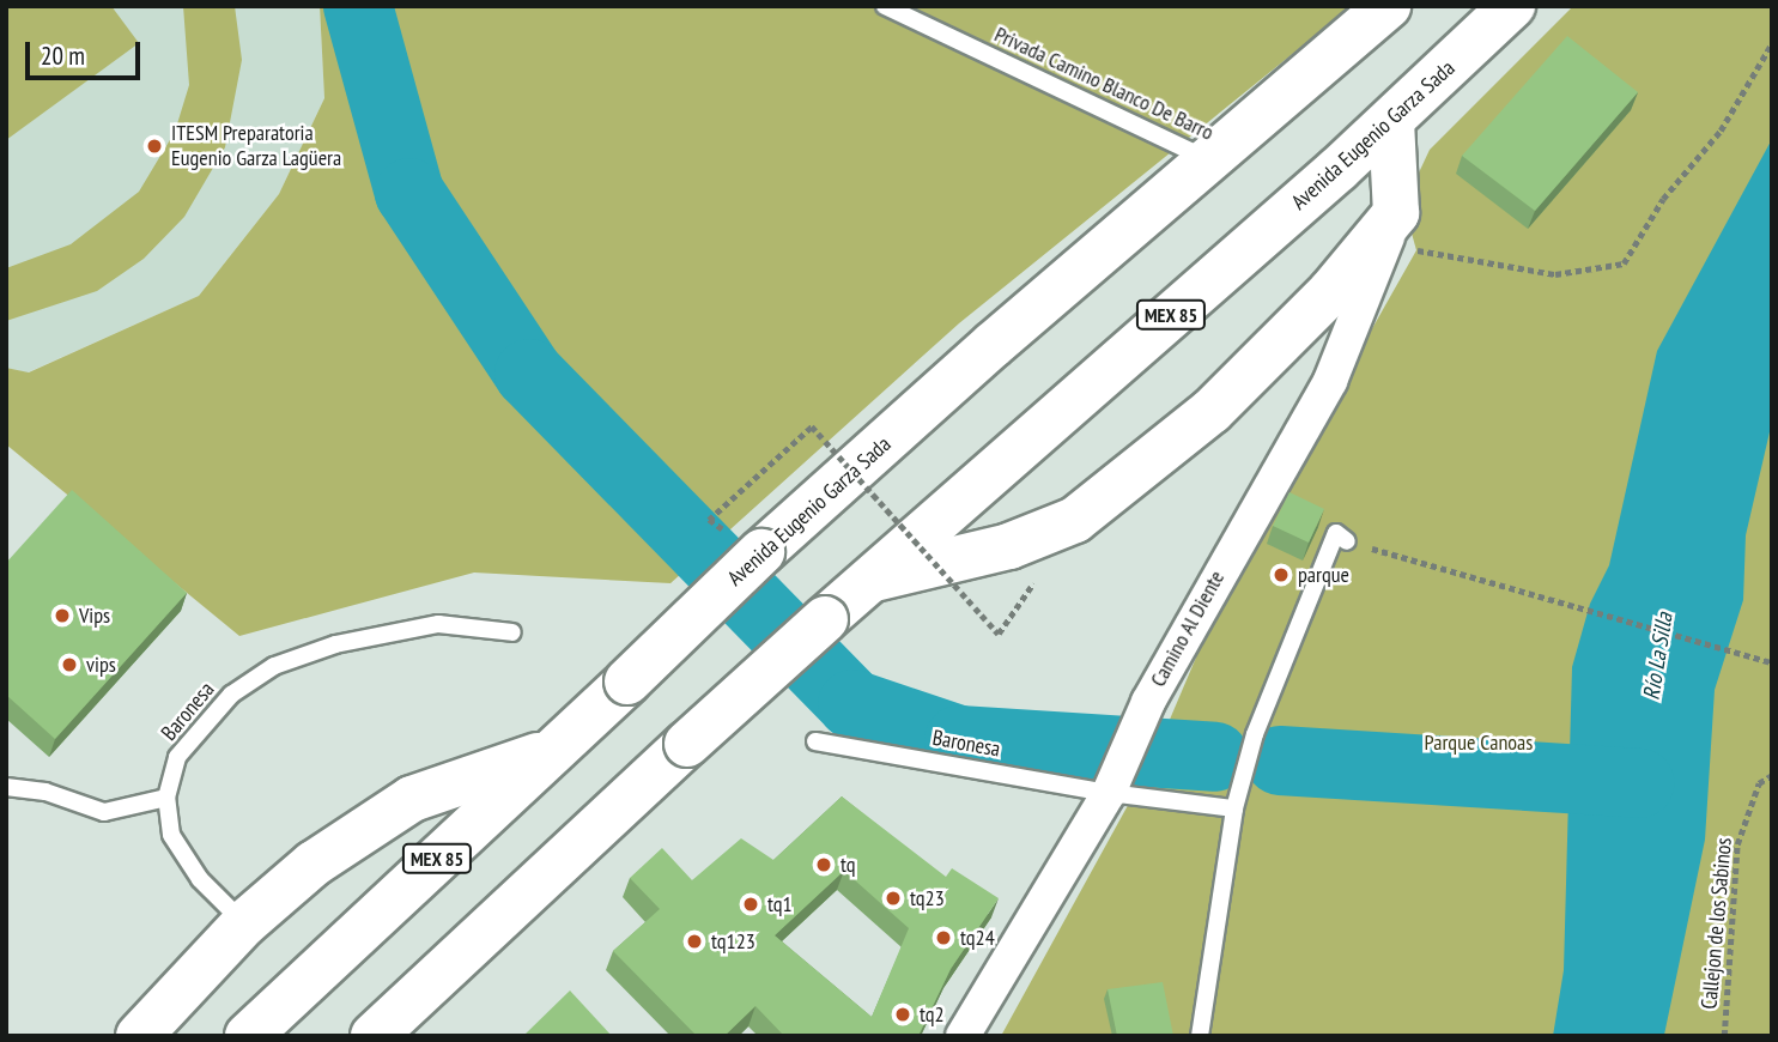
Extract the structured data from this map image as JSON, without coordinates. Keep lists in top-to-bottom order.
{
  "streets": {
    "highway": ["Avenida Eugenio Garza Sada", "MEX 85"],
    "street": ["Camino Al Diente"],
    "lane": ["Privada Camino Blanco De Barro", "Baronesa"],
    "path": ["Callejon de los Sabinos"]
  },
  "crossings": [
    ["Privada Camino Blanco De Barro", "Avenida Eugenio Garza Sada"],
    ["Camino Al Diente", "Baronesa"]
  ],
  "water": ["Río La Silla"],
  "parks": ["Parque Canoas"],
  "places": [
    "ITESM Preparatoria Eugenio Garza Lagüera",
    "parque",
    "Vips",
    "vips",
    "tq",
    "tq23",
    "tq1",
    "tq24",
    "tq123",
    "tq2"
  ],
  "scale_bar": "20 m"
}
